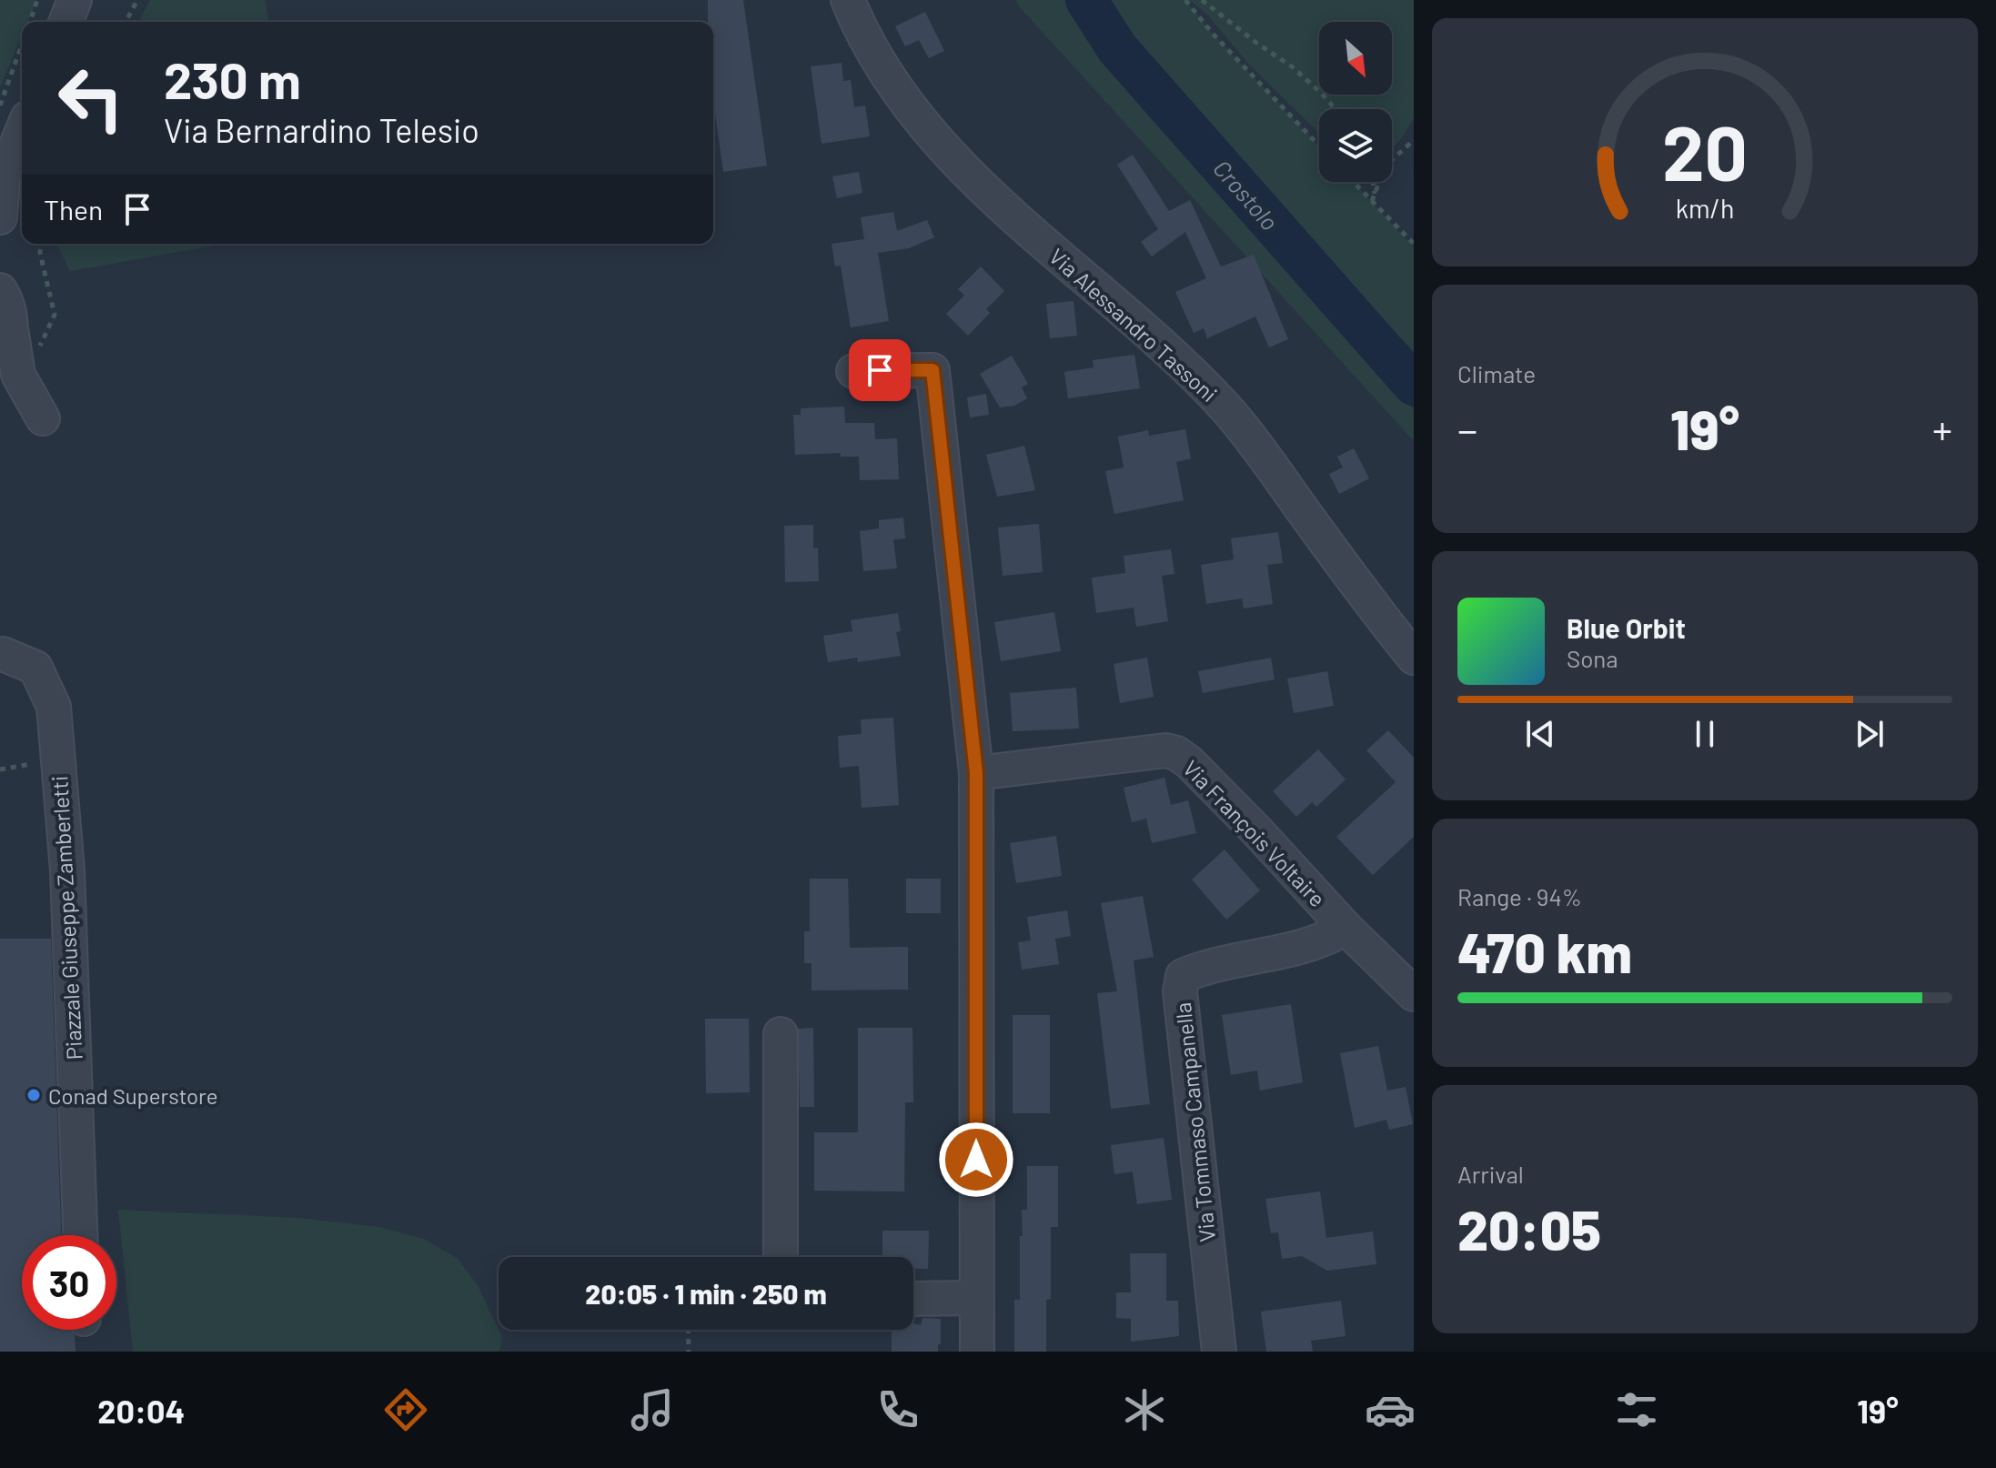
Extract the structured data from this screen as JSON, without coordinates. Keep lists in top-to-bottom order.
{
  "streets": {
    "street": [
      "Via Alessandro Tassoni",
      "Via François Voltaire",
      "Piazzale Giuseppe Zamberletti",
      "Via Tommaso Campanella"
    ]
  },
  "crossings": [
    ["Via François Voltaire", "Via Tommaso Campanella"]
  ],
  "water": ["Crostolo"],
  "places": ["Conad Superstore"],
  "north": "bottom right",
  "page": {
    "turn": ["230 m", "Via Bernardino Telesio"],
    "then": "Then",
    "tile": [
      "Climate",
      ["Range · 94%", "470 km"],
      ["Arrival", "20:05"]
    ],
    "heat": ["−", "19°", "+"],
    "song": ["Blue Orbit", "Sona"],
    "limit": "30",
    "trip": "20:05 · 1 min · 250 m",
    "tabs": ["20:04", "19°"],
    "gauge": ["20", "km/h"]
  }
}
